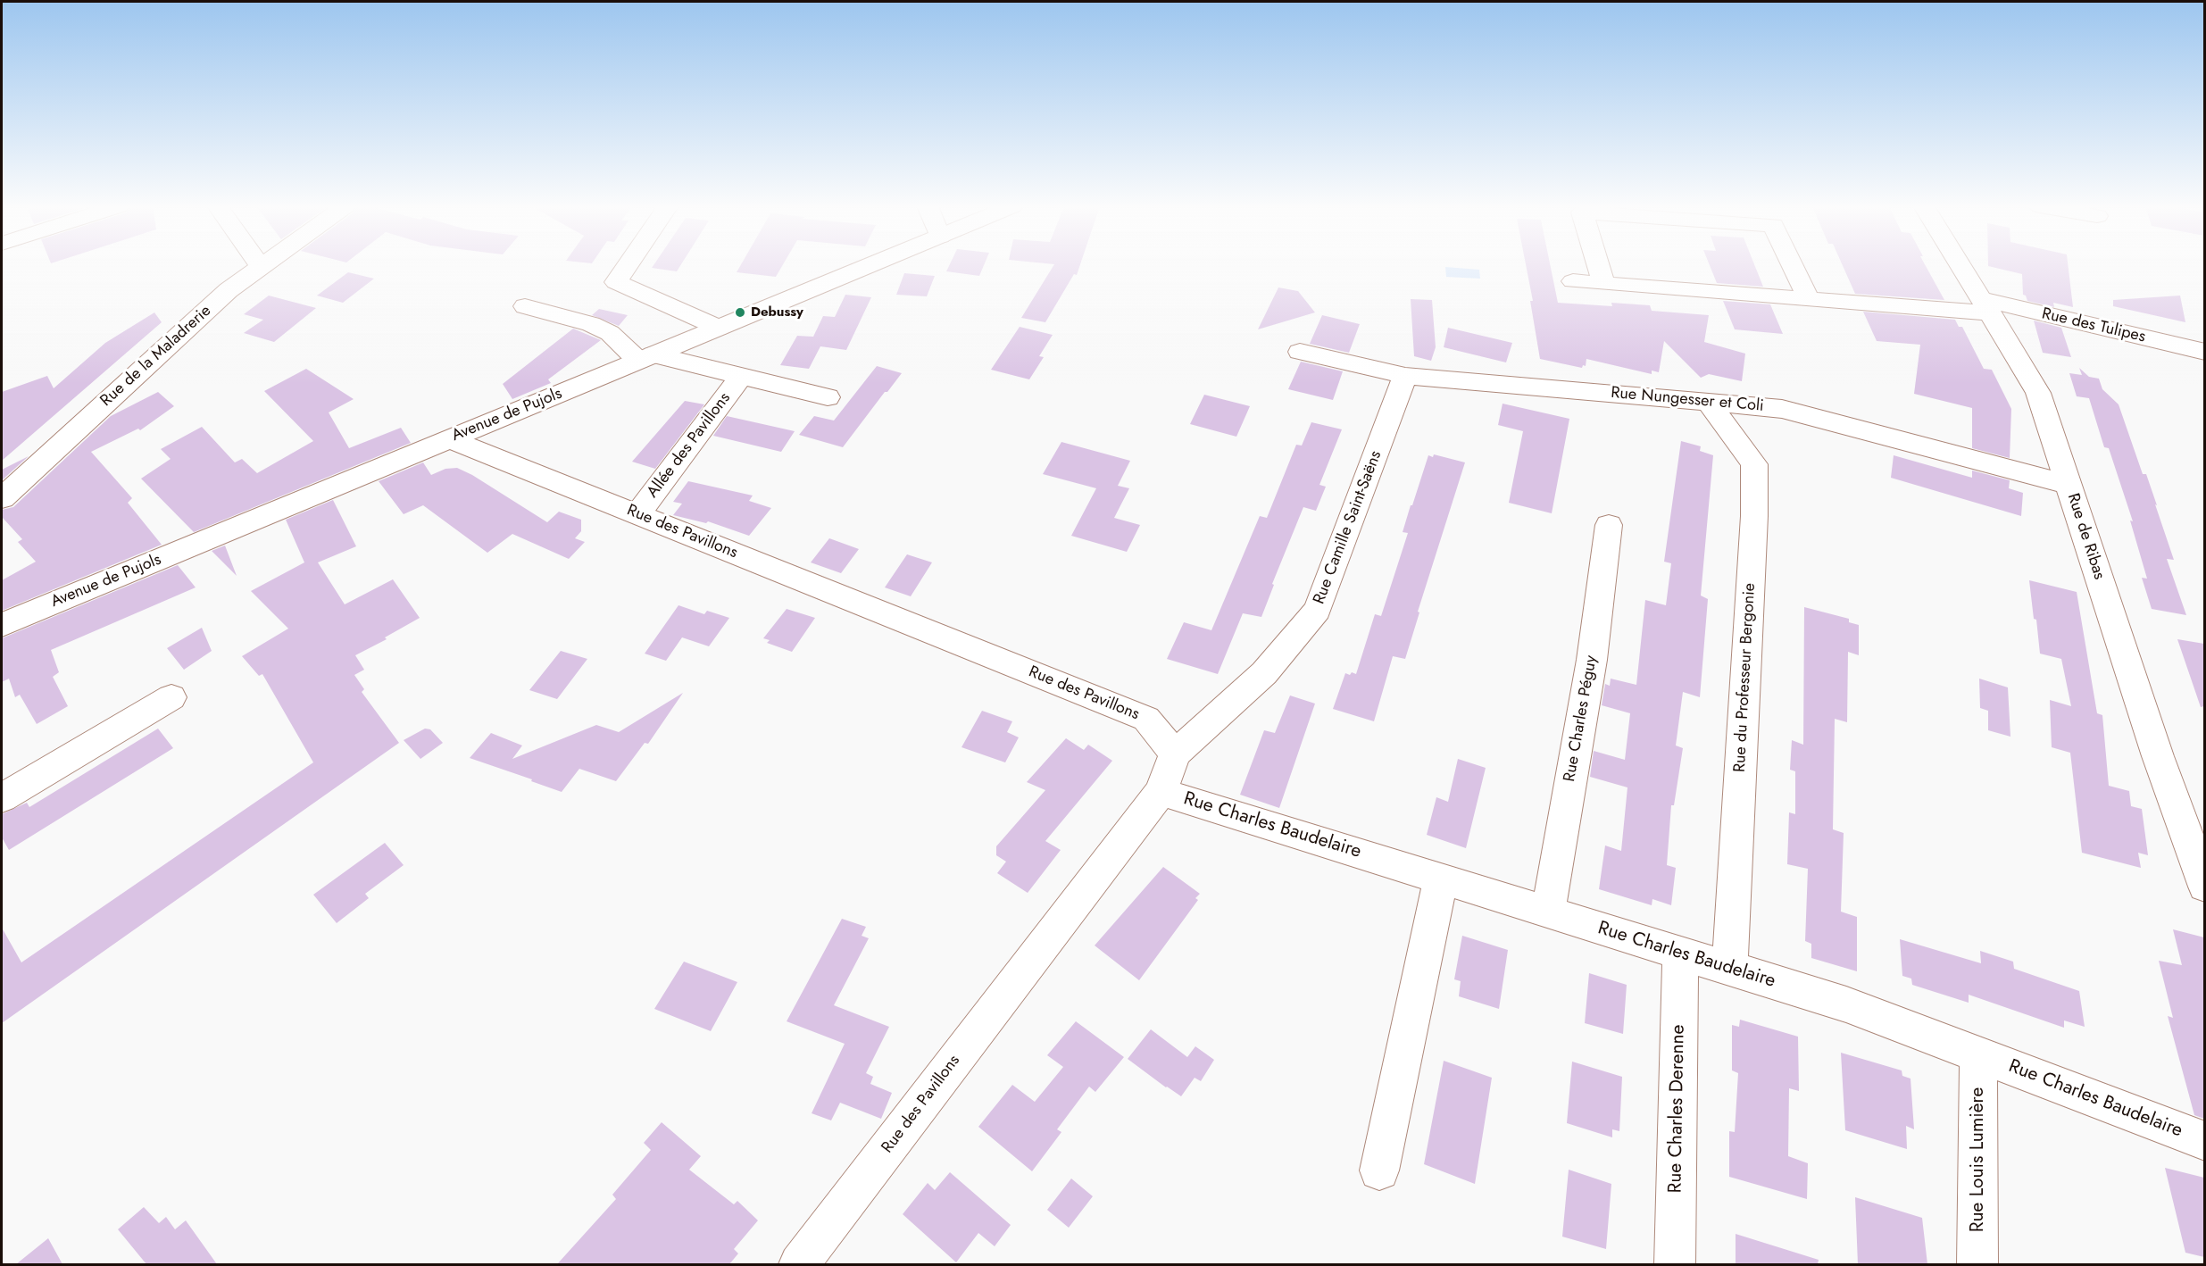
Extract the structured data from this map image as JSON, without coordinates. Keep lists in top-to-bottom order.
{
  "streets": {
    "street": [
      "Rue des Tulipes",
      "Rue de la Maladrerie",
      "Rue Nungesser et Coli",
      "Avenue de Pujols",
      "Allée des Pavillons",
      "Rue Camille Saint-Saëns",
      "Rue des Pavillons",
      "Rue de Ribas",
      "Rue du Professeur Bergonie",
      "Rue Charles Péguy",
      "Rue Charles Baudelaire",
      "Rue Charles Derenne",
      "Rue Louis Lumière"
    ]
  },
  "crossings": [
    ["Rue des Tulipes", "Rue de Ribas"],
    ["Rue Nungesser et Coli", "Rue Camille Saint-Saëns"],
    ["Rue Nungesser et Coli", "Rue de Ribas"],
    ["Rue Nungesser et Coli", "Rue du Professeur Bergonie"],
    ["Avenue de Pujols", "Allée des Pavillons"],
    ["Avenue de Pujols", "Rue des Pavillons"],
    ["Allée des Pavillons", "Rue des Pavillons"],
    ["Rue Camille Saint-Saëns", "Rue des Pavillons"],
    ["Rue des Pavillons", "Rue Charles Baudelaire"],
    ["Rue du Professeur Bergonie", "Rue Charles Baudelaire"],
    ["Rue Charles Péguy", "Rue Charles Baudelaire"],
    ["Rue Charles Baudelaire", "Rue Charles Derenne"],
    ["Rue Charles Baudelaire", "Rue Louis Lumière"]
  ],
  "places": ["Debussy"]
}
